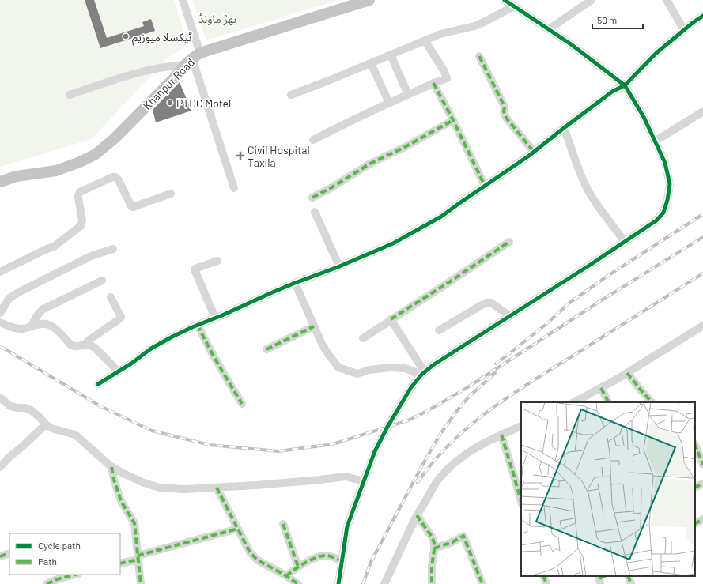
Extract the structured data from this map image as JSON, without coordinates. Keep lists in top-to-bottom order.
{
  "streets": {
    "highway": ["Khanpur Road"]
  },
  "parks": ["بھڑ ماونڈ"],
  "places": {
    "other": ["ٹیکسلا میوزیم", "PTDC Motel"],
    "health": ["Civil Hospital Taxila"]
  },
  "legend": ["Cycle path", "Path"],
  "scale_bar": "50 m"
}
